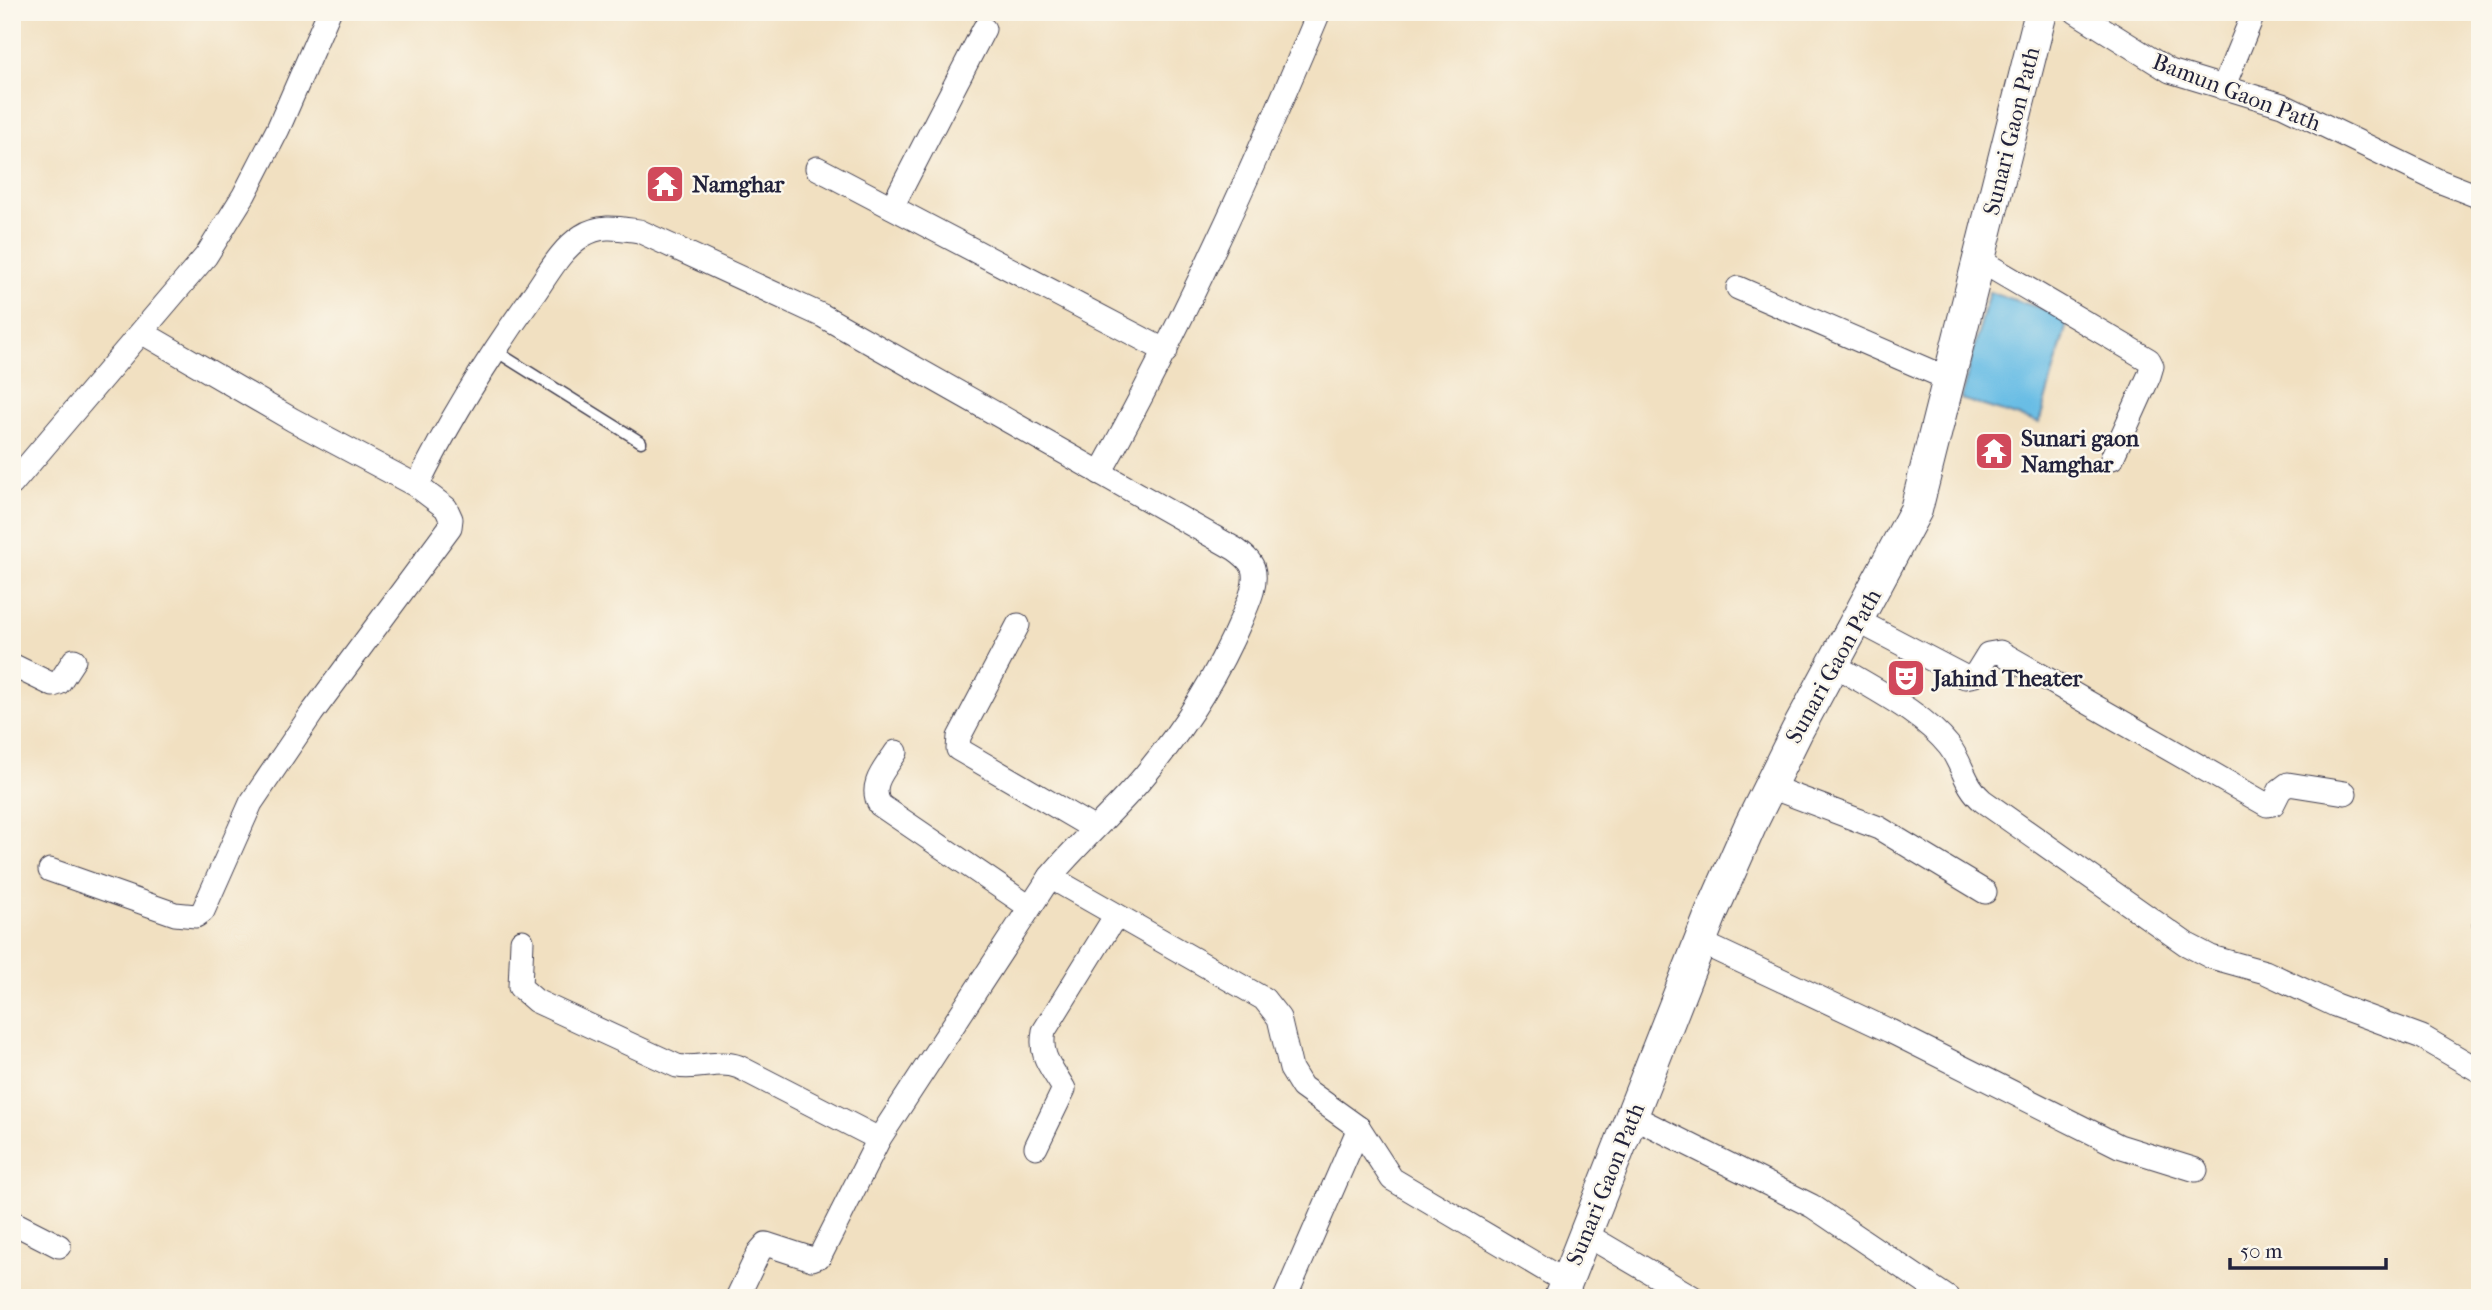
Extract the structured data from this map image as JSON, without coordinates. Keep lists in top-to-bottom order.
{
  "streets": {
    "street": ["Bamun Gaon Path", "Sunari Gaon Path"]
  },
  "places": {
    "temple": ["Namghar", "Sunari gaon Namghar"],
    "theatre": ["Jahind Theater"]
  },
  "scale_bar": "50 m"
}
